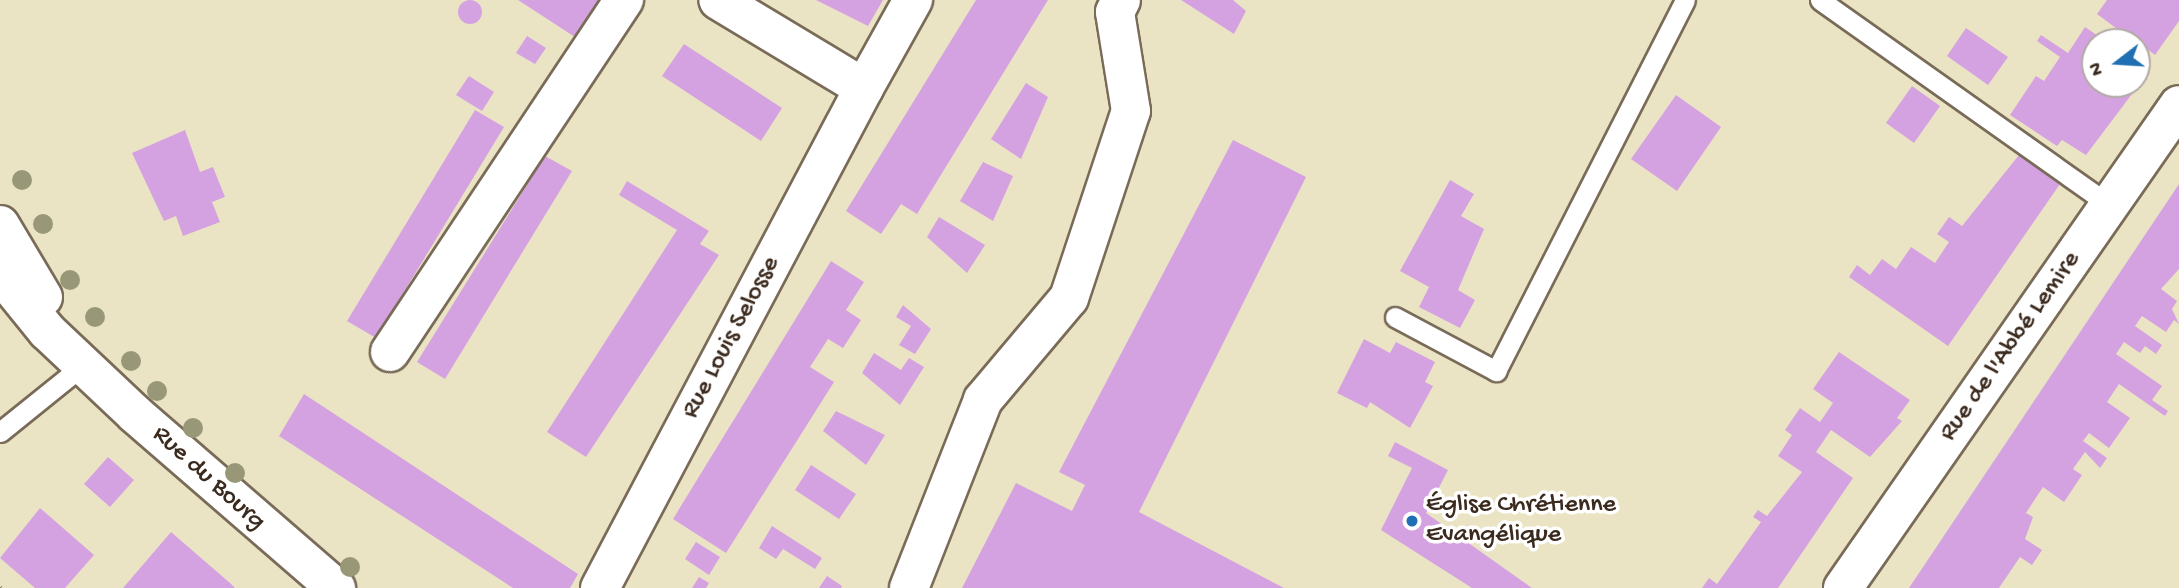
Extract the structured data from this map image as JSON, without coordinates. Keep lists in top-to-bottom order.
{
  "streets": {
    "street": ["Rue Louis Selosse", "Rue de l'Abbé Lemire", "Rue du Bourg"]
  },
  "places": ["Église Chrétienne Evangélique"],
  "north": "left"
}
